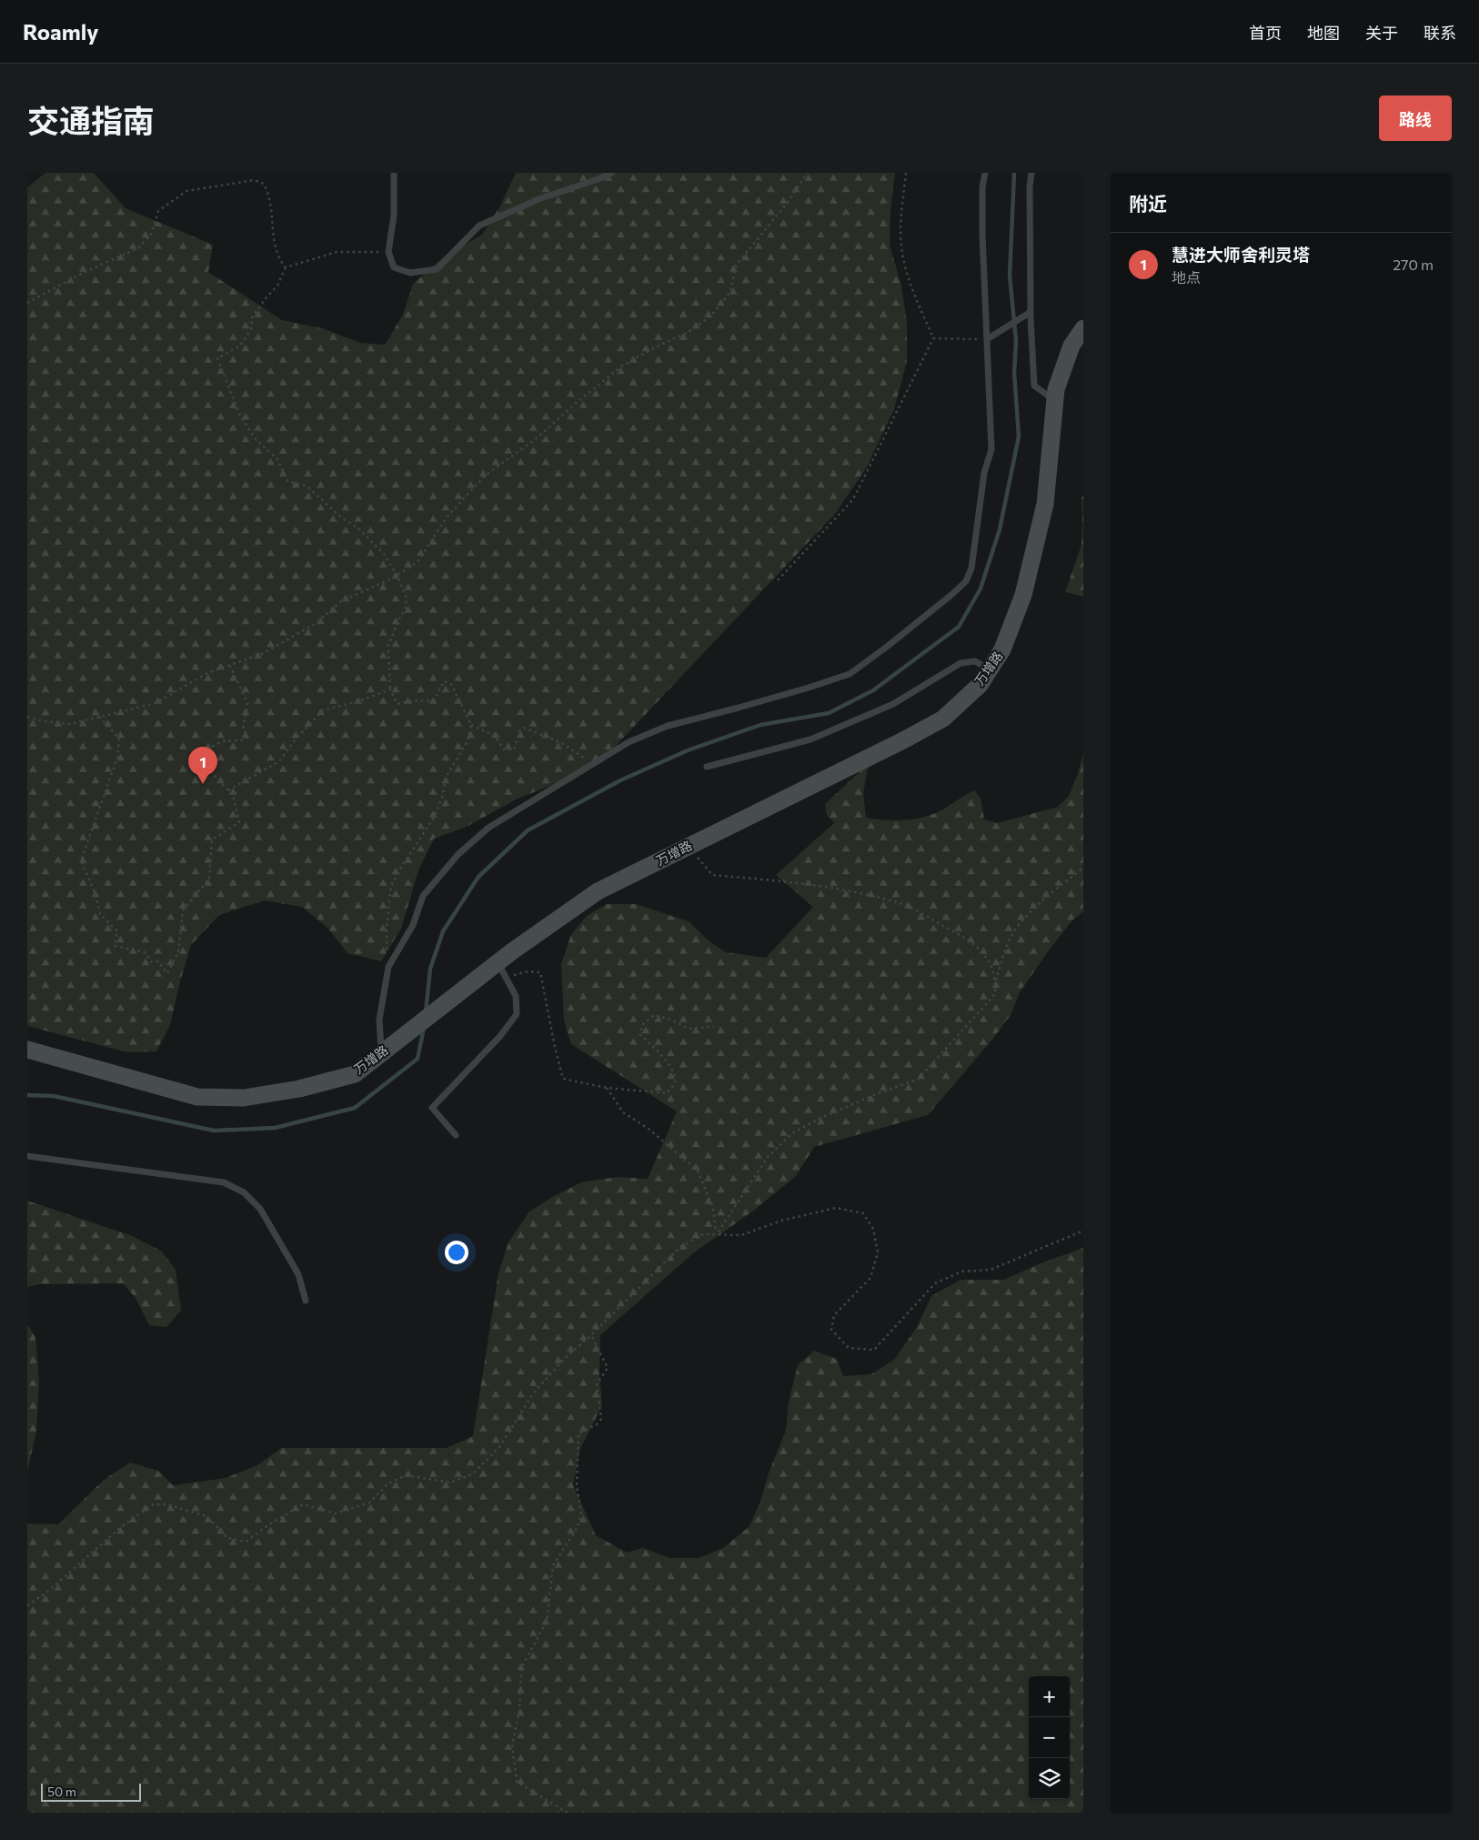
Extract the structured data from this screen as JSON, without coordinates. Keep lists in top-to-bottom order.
{
  "streets": {
    "street": ["万增路"]
  },
  "scale_bar": "50 m",
  "page": {
    "header": "Roamly",
    "nav": [
      "首页",
      "地图",
      "关于",
      "联系"
    ],
    "title": "交通指南",
    "buttons": "路线",
    "heading": "附近",
    "list": [
      {
        "mark": "1",
        "name": "慧进大师舍利灵塔",
        "note": "地点",
        "value": "270 m"
      }
    ],
    "pins": "1",
    "map_buttons": ["+", "−"],
    "scale": "50 m"
  }
}
